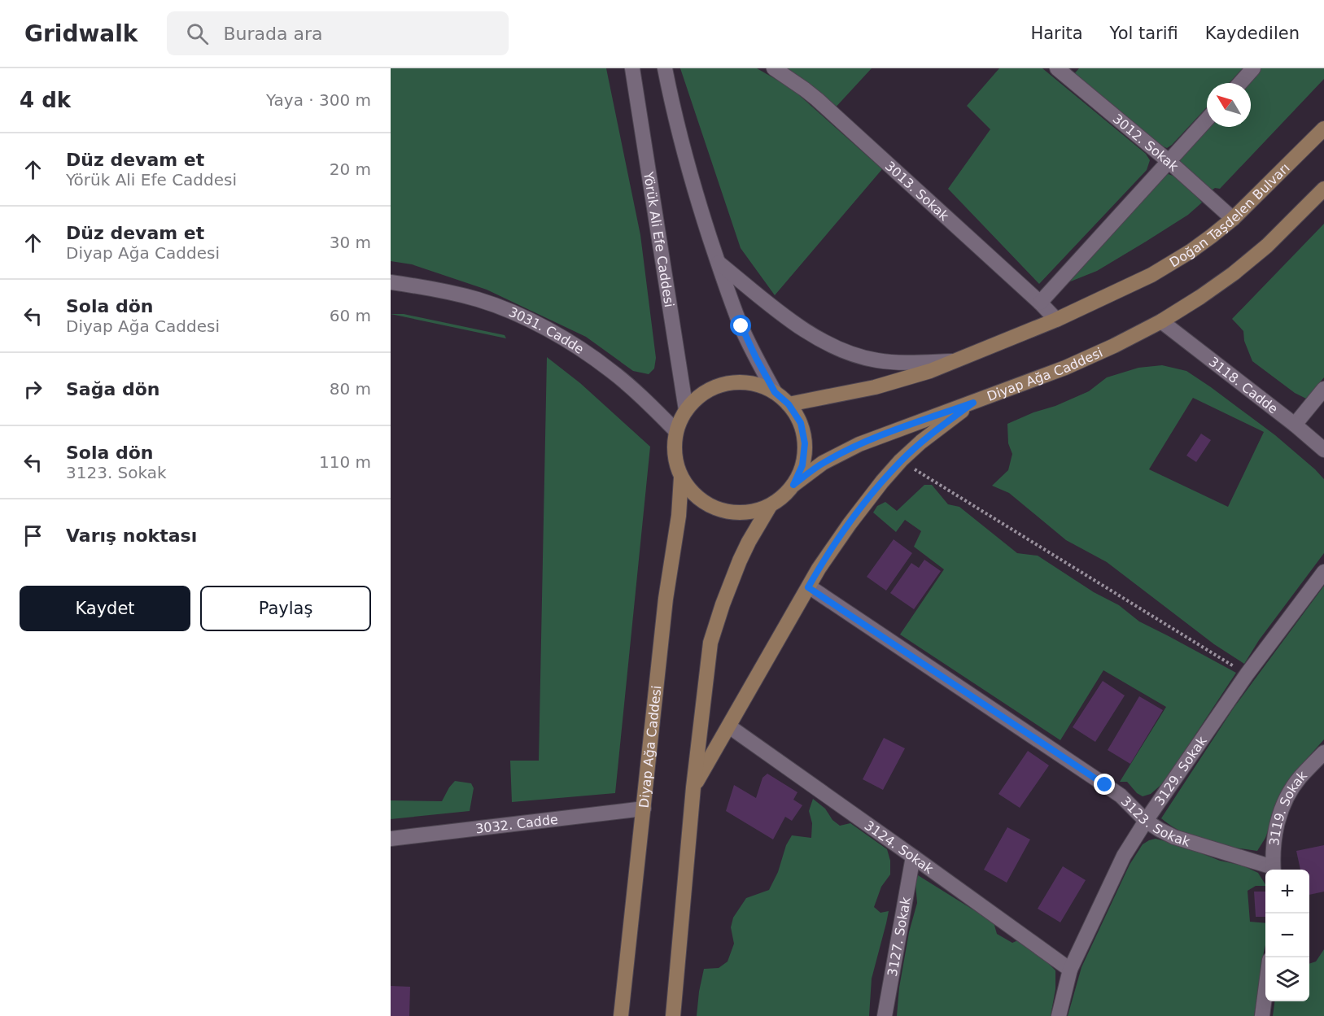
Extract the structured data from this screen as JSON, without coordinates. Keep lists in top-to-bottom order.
{
  "streets": {
    "main road": ["Doğan Taşdelen Bulvarı", "Diyap Ağa Caddesi"],
    "street": [
      "3012. Sokak",
      "3013. Sokak",
      "Yörük Ali Efe Caddesi",
      "3031. Cadde",
      "3118. Cadde",
      "3129. Sokak",
      "3119. Sokak",
      "3123. Sokak",
      "3032. Cadde",
      "3124. Sokak",
      "3127. Sokak"
    ]
  },
  "crossings": [
    ["3012. Sokak", "Doğan Taşdelen Bulvarı"],
    ["3013. Sokak", "Doğan Taşdelen Bulvarı"],
    ["Yörük Ali Efe Caddesi", "3031. Cadde"],
    ["Yörük Ali Efe Caddesi", "Diyap Ağa Caddesi"],
    ["3031. Cadde", "Diyap Ağa Caddesi"],
    ["Diyap Ağa Caddesi", "3118. Cadde"],
    ["Diyap Ağa Caddesi", "3032. Cadde"],
    ["3129. Sokak", "3123. Sokak"],
    ["3129. Sokak", "3124. Sokak"],
    ["3124. Sokak", "3127. Sokak"]
  ],
  "north": "top left",
  "page": {
    "header": "Gridwalk",
    "search": "Burada ara",
    "nav": ["Harita", "Yol tarifi", "Kaydedilen"],
    "heading": ["4 dk", "Yaya · 300 m"],
    "list": [
      ["Düz devam et", "Yörük Ali Efe Caddesi", "20 m"],
      ["Düz devam et", "Diyap Ağa Caddesi", "30 m"],
      ["Sola dön", "Diyap Ağa Caddesi", "60 m"],
      ["Sağa dön", "80 m"],
      ["Sola dön", "3123. Sokak", "110 m"],
      "Varış noktası"
    ],
    "buttons": ["Kaydet", "Paylaş"],
    "map_buttons": ["+", "−"]
  }
}
